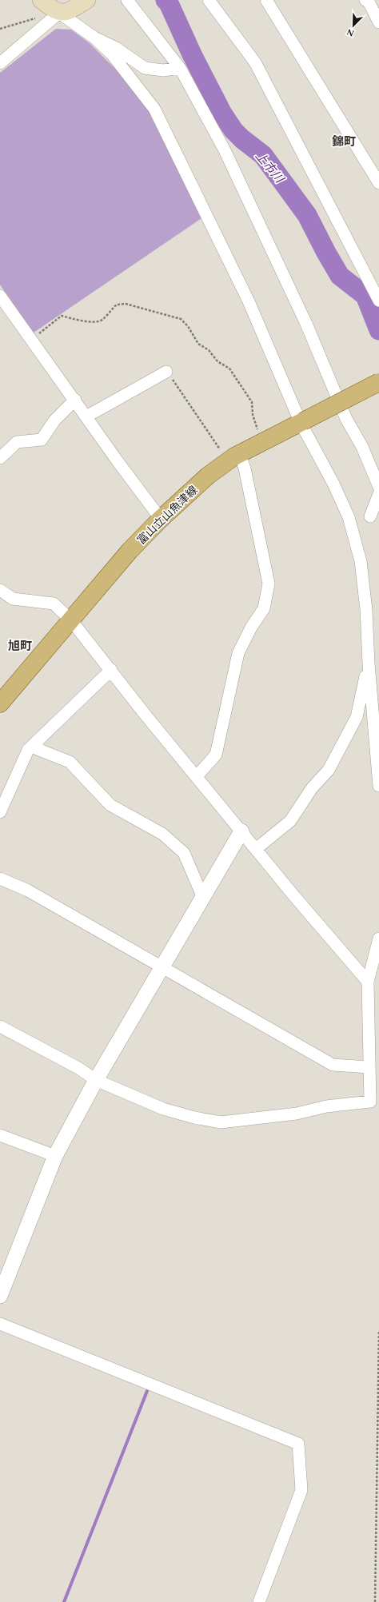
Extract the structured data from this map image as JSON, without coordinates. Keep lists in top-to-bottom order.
{
  "streets": {
    "main road": ["富山立山魚津線"]
  },
  "districts": ["錦町", "旭町"],
  "water": ["上市川"],
  "north": "bottom left"
}
